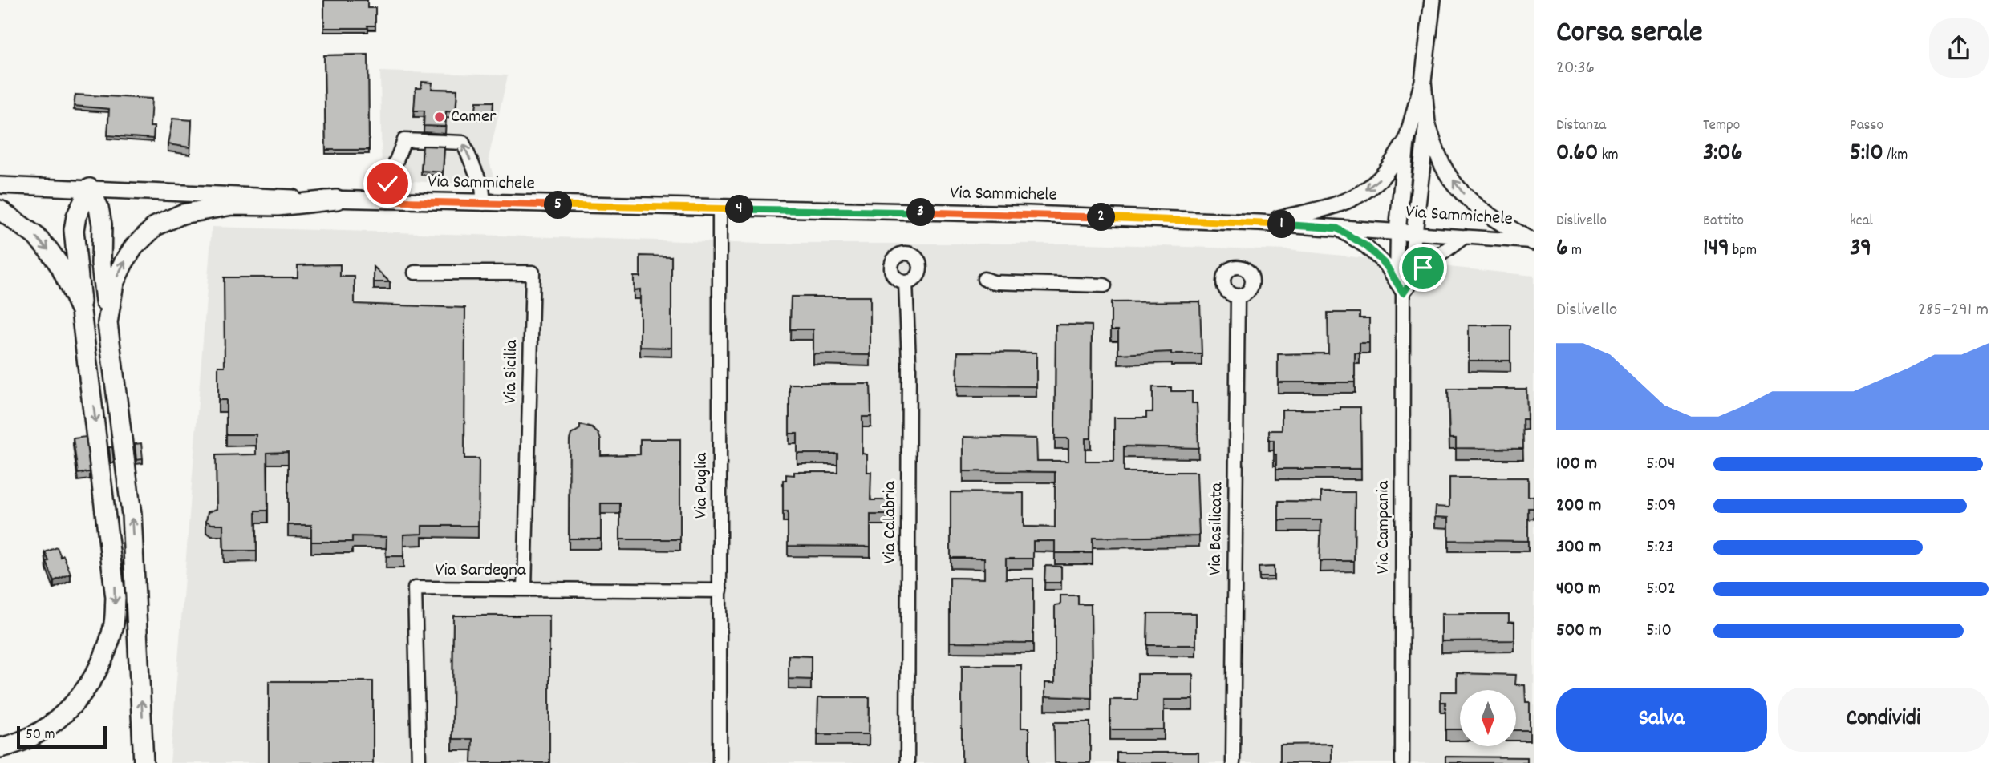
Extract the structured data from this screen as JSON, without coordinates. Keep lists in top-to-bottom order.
{
  "streets": {
    "main road": ["Via Sammichele"],
    "street": [
      "Via Sicilia",
      "Via Puglia",
      "Via Calabria",
      "Via Campania",
      "Via Basilicata",
      "Via Sardegna"
    ]
  },
  "crossings": [
    ["Via Sammichele", "Via Puglia"],
    ["Via Sammichele", "Via Campania"],
    ["Via Sicilia", "Via Sardegna"],
    ["Via Puglia", "Via Sardegna"]
  ],
  "places": ["Camer"],
  "scale_bar": "50 m",
  "north": "bottom",
  "page": {
    "heading": ["Corsa serale", "20:36"],
    "stats": [
      ["Distanza", "0.60 km"],
      ["Tempo", "3:06"],
      ["Passo", "5:10 /km"],
      ["Dislivello", "6 m"],
      ["Battito", "149 bpm"],
      ["kcal", "39"]
    ],
    "pins": [
      "5",
      "4",
      "3",
      "2",
      "1"
    ],
    "chart": ["Dislivello", "285–291 m"],
    "list": [
      {
        "name": "100 m",
        "note": "5:04"
      },
      {
        "name": "200 m",
        "note": "5:09"
      },
      {
        "name": "300 m",
        "note": "5:23"
      },
      {
        "name": "400 m",
        "note": "5:02"
      },
      {
        "name": "500 m",
        "note": "5:10"
      }
    ],
    "buttons": ["Salva", "Condividi"],
    "scale": "50 m"
  }
}
